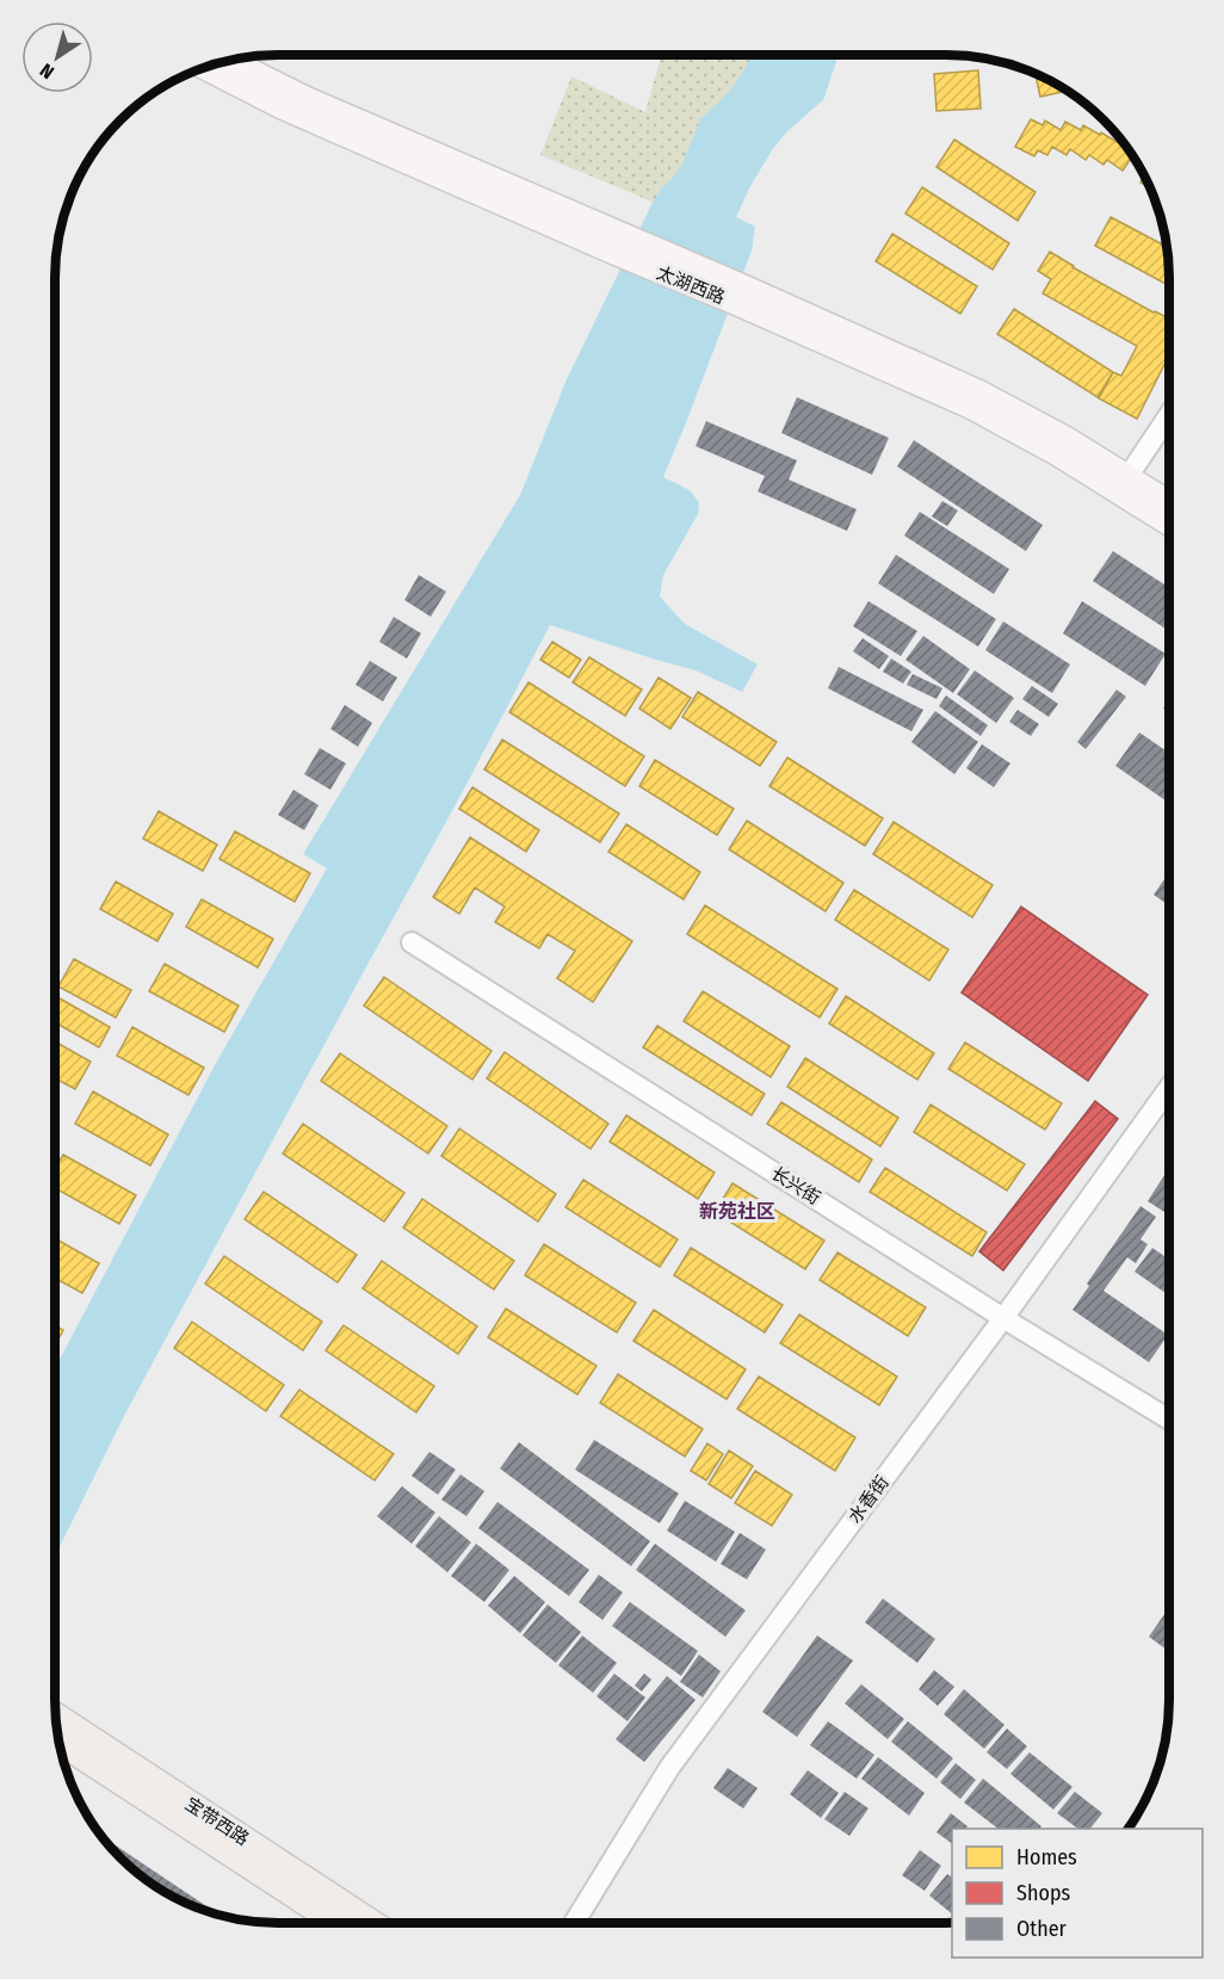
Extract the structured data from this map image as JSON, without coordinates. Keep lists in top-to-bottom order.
{
  "streets": {
    "main road": ["太湖西路", "宝带西路"],
    "street": ["长兴街", "水香街"]
  },
  "crossings": [
    ["长兴街", "水香街"]
  ],
  "districts": ["新苑社区"],
  "legend": ["Homes", "Shops", "Other"],
  "north": "bottom left"
}
